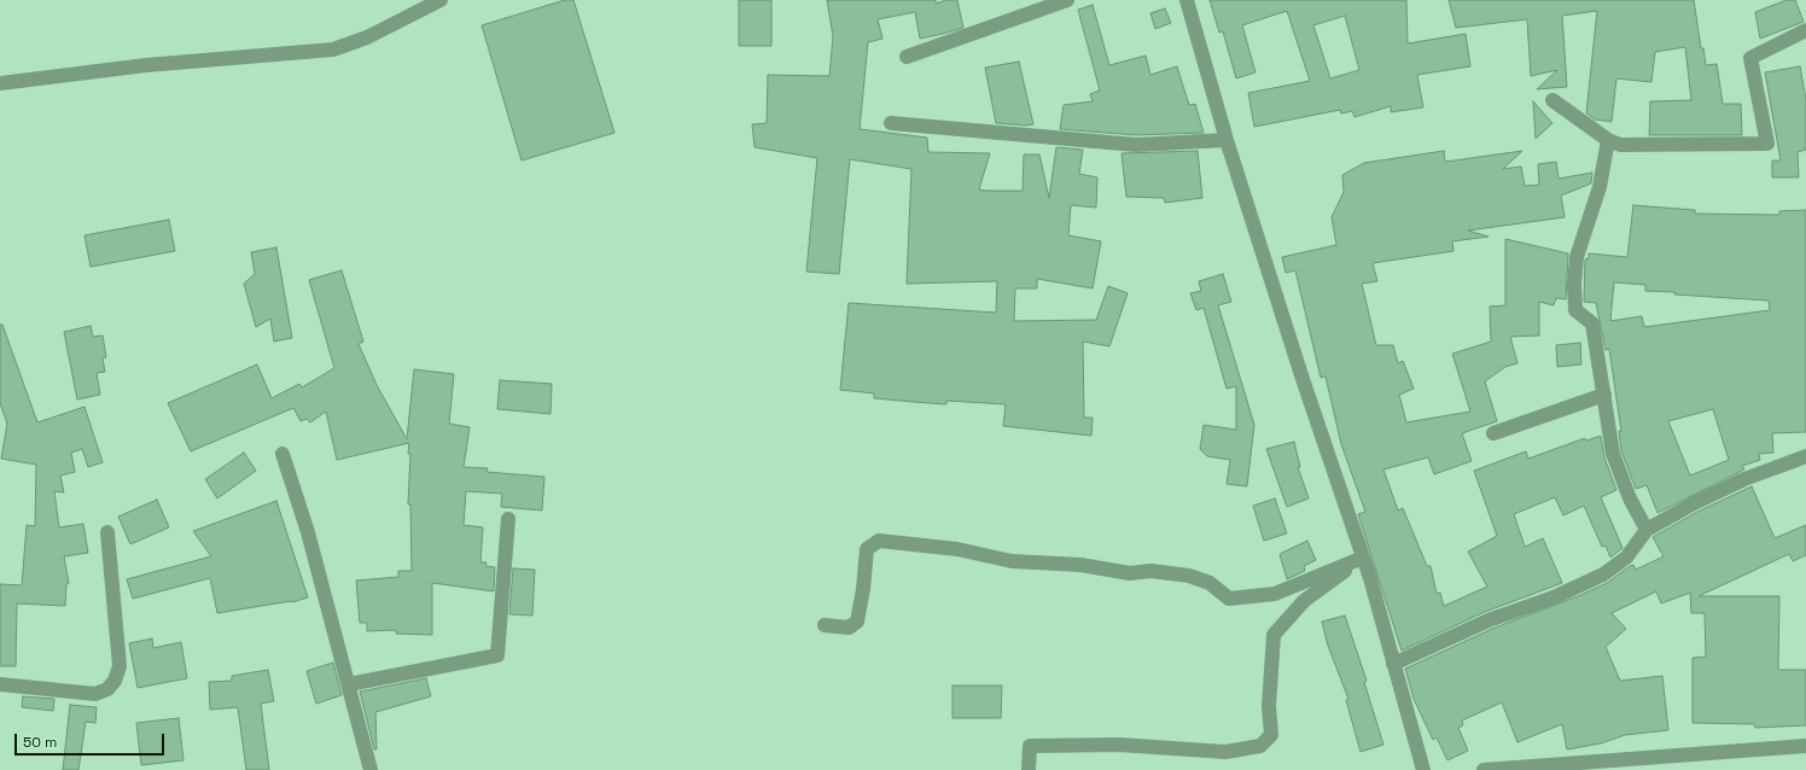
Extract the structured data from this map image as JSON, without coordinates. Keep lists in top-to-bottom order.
{
  "scale_bar": "50 m"
}
